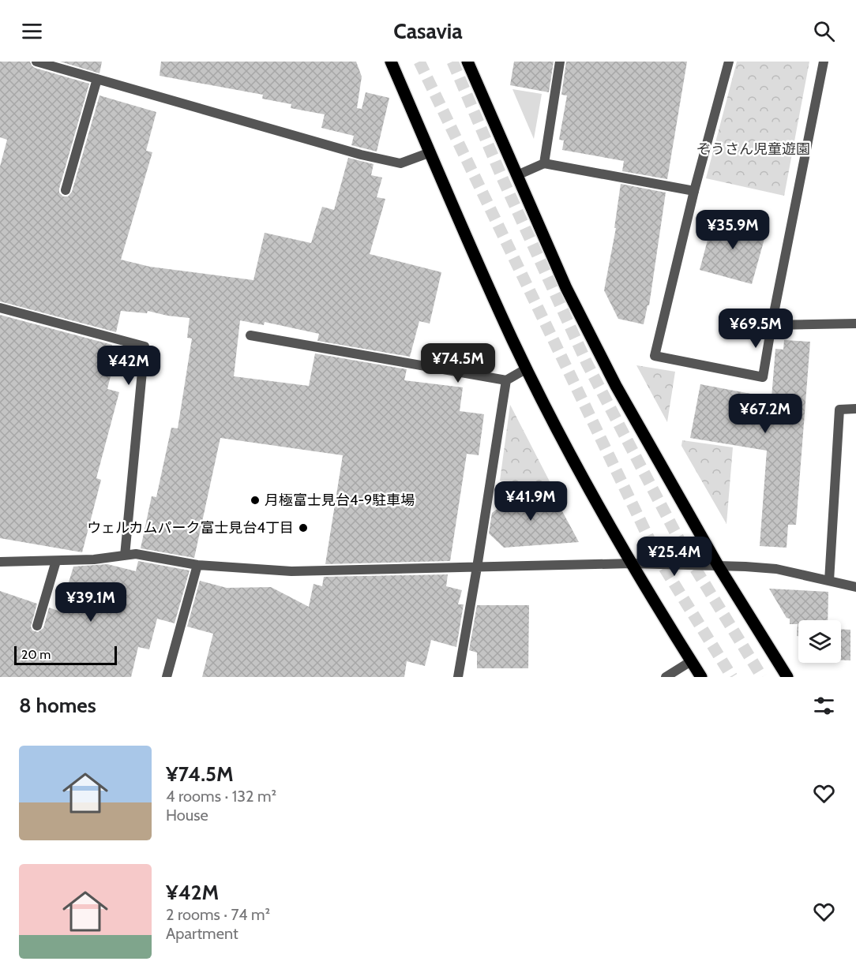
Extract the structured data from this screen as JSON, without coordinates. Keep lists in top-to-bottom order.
{
  "parks": ["ぞうさん児童遊園"],
  "places": ["月極富士見台4-9駐車場", "ウェルカムパーク富士見台4丁目"],
  "scale_bar": "20 m",
  "page": {
    "header": "Casavia",
    "price": [
      "¥35.9M",
      "¥69.5M",
      "¥74.5M",
      "¥42M",
      "¥67.2M",
      "¥41.9M",
      "¥25.4M",
      "¥39.1M"
    ],
    "scale": "20 m",
    "heading": "8 homes",
    "list": [
      {
        "name": "¥74.5M",
        "note": "4 rooms · 132 m² · House"
      },
      {
        "name": "¥42M",
        "note": "2 rooms · 74 m² · Apartment"
      }
    ]
  }
}
